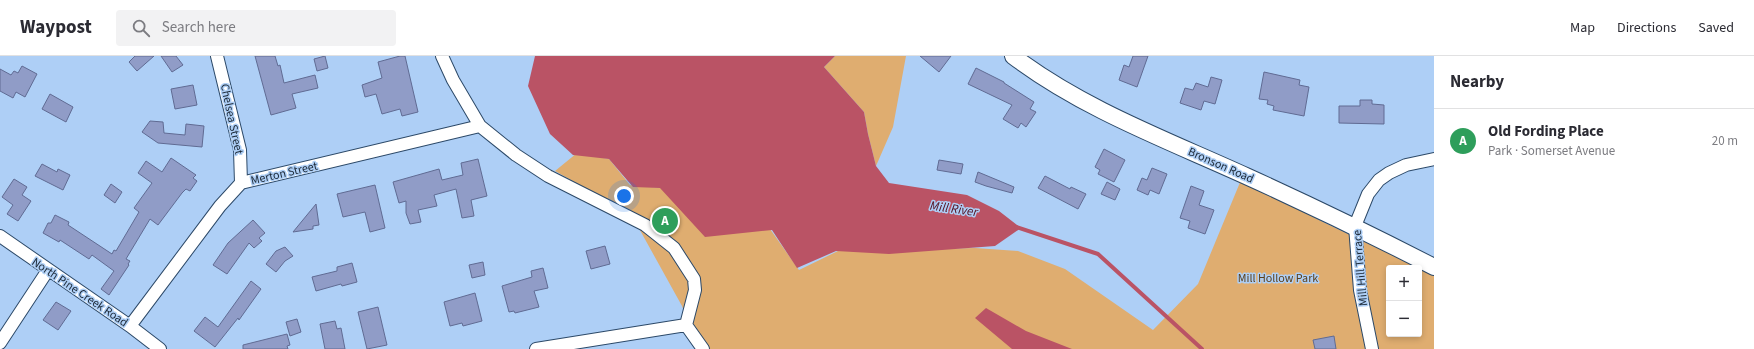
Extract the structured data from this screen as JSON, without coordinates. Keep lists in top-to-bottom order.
{
  "streets": {
    "main road": ["Bronson Road"],
    "street": [
      "Chelsea Street",
      "Merton Street",
      "Mill Hill Terrace",
      "North Pine Creek Road"
    ]
  },
  "crossings": [
    ["Chelsea Street", "Merton Street"],
    ["Bronson Road", "Mill Hill Terrace"],
    ["Merton Street", "North Pine Creek Road"]
  ],
  "water": ["Mill River"],
  "parks": ["Mill Hollow Park"],
  "page": {
    "header": "Waypost",
    "search": "Search here",
    "nav": ["Map", "Directions", "Saved"],
    "heading": "Nearby",
    "list": [
      {
        "mark": "A",
        "name": "Old Fording Place",
        "note": "Park · Somerset Avenue",
        "value": "20 m"
      }
    ],
    "pins": "A",
    "map_buttons": ["+", "−"]
  }
}
